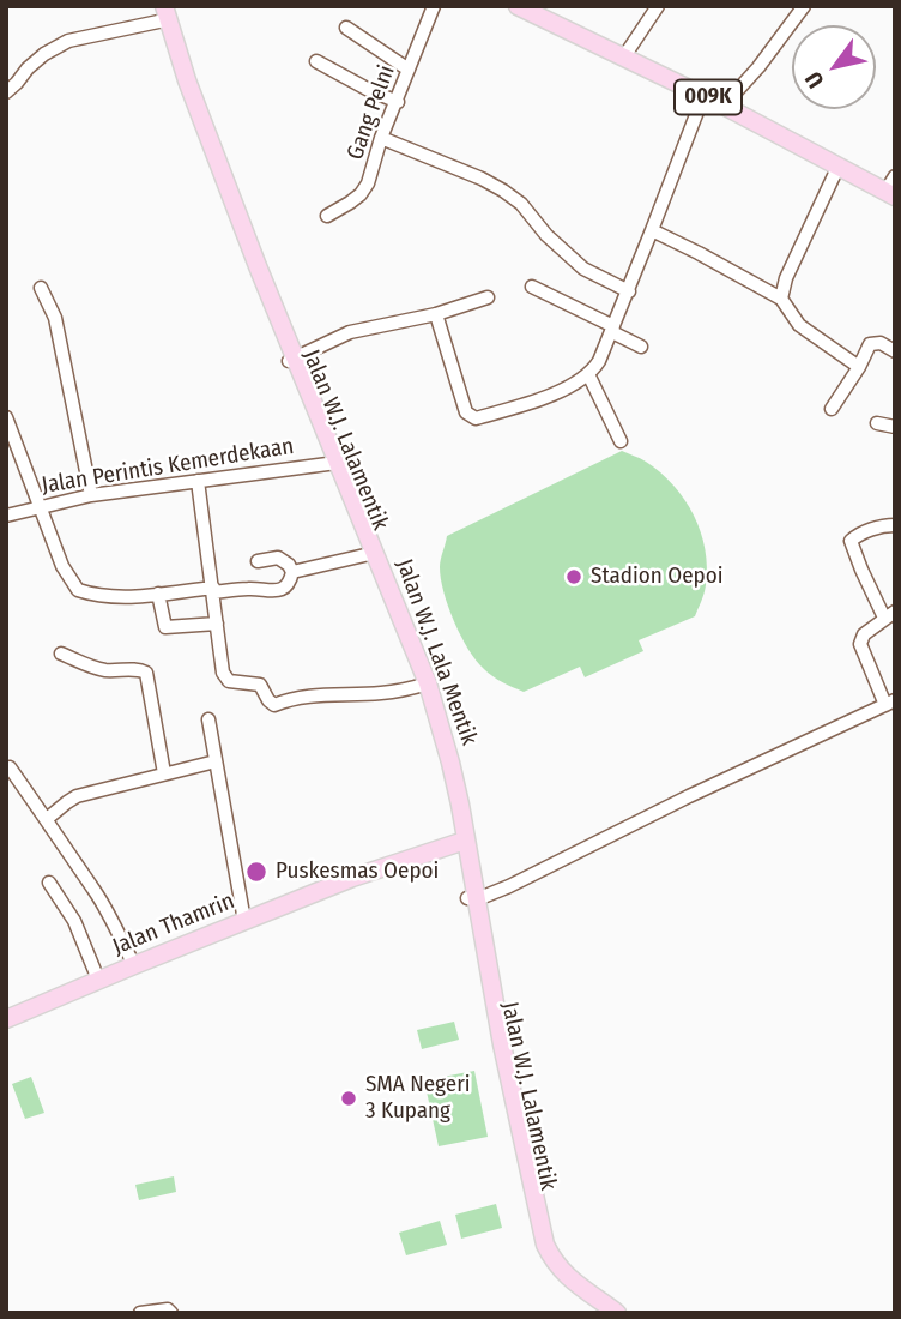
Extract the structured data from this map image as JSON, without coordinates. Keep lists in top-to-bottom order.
{
  "streets": {
    "main road": [
      "009K",
      "Jalan W.J. Lalamentik",
      "Jalan W.J. Lala Mentik",
      "Jalan Thamrin"
    ],
    "street": ["Gang Pelni", "Jalan Perintis Kemerdekaan"]
  },
  "crossings": [
    ["Jalan W.J. Lalamentik", "Jalan W.J. Lala Mentik"],
    ["Jalan W.J. Lalamentik", "Jalan Thamrin"],
    ["Jalan Perintis Kemerdekaan", "Jalan W.J. Lala Mentik"]
  ],
  "places": ["Stadion Oepoi", "Puskesmas Oepoi", "SMA Negeri 3 Kupang"],
  "north": "bottom left"
}
